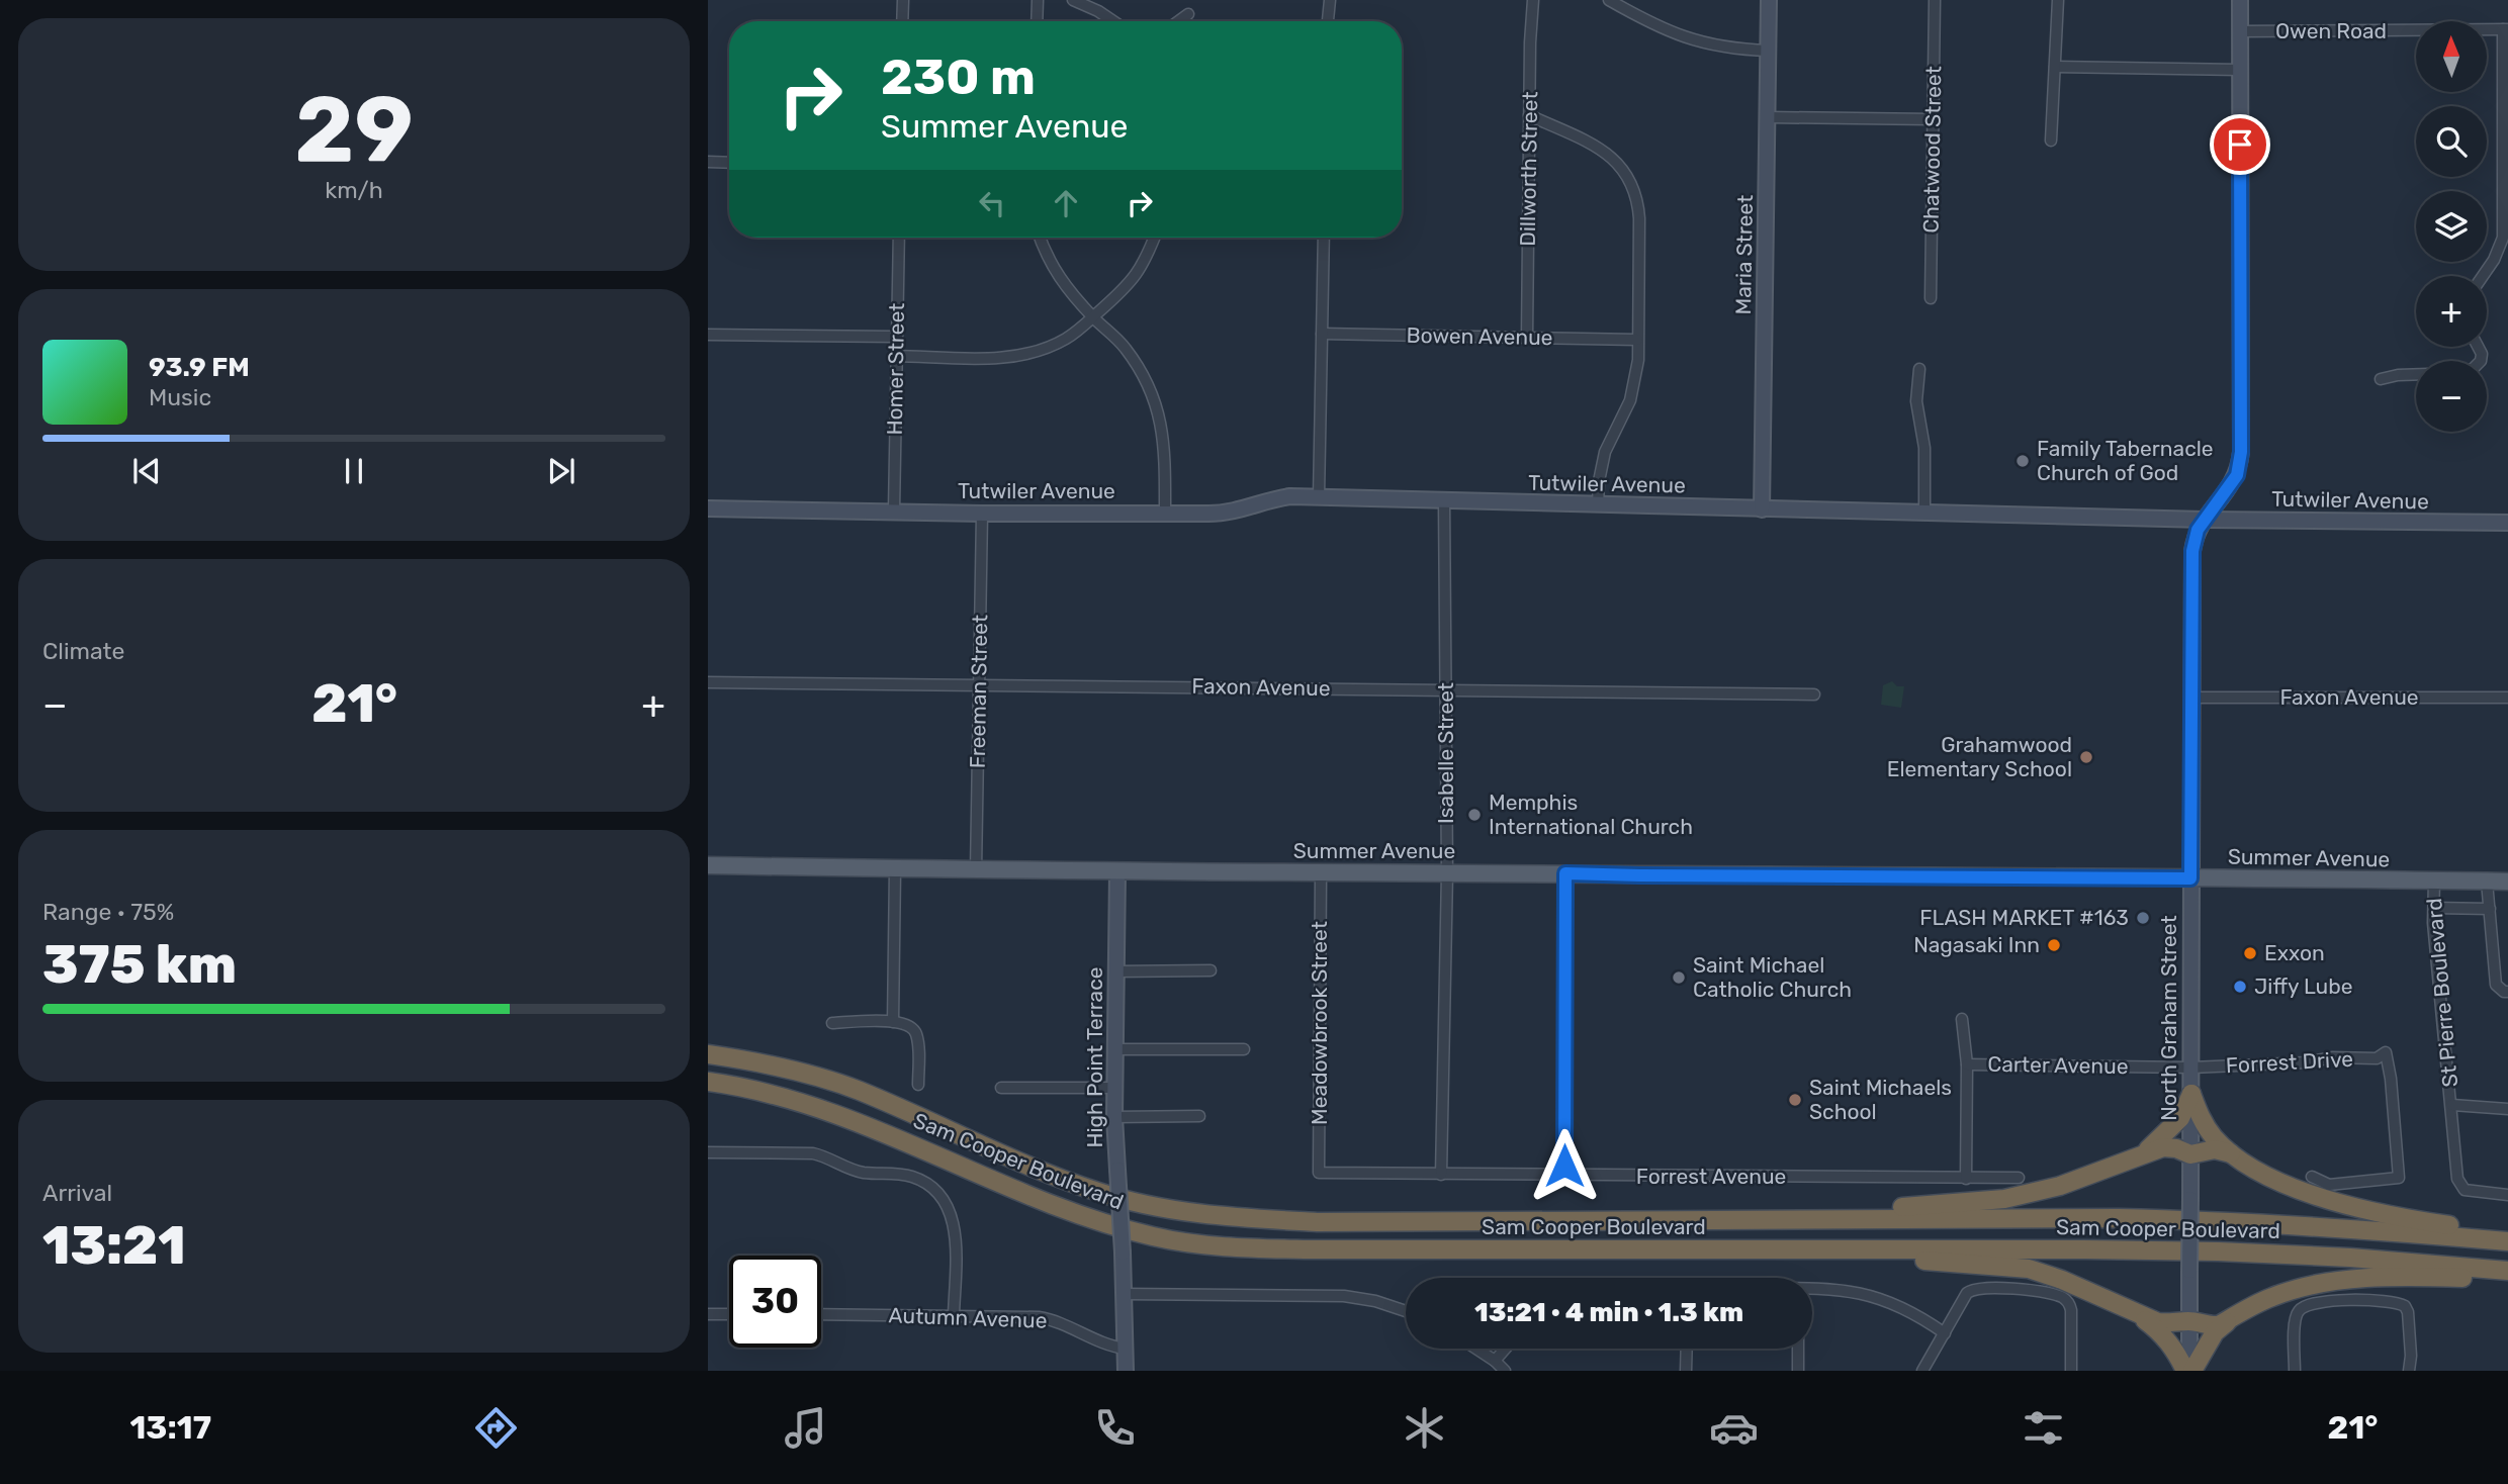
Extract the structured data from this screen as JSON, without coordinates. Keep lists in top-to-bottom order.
{
  "streets": {
    "highway": ["Sam Cooper Boulevard"],
    "main road": ["Summer Avenue"],
    "street": [
      "Owen Road",
      "Chatwood Street",
      "Dillworth Street",
      "Maria Street",
      "Bowen Avenue",
      "Homer Street",
      "Tutwiler Avenue",
      "Faxon Avenue",
      "Freeman Street",
      "Isabelle Street",
      "St Pierre Boulevard",
      "North Graham Street",
      "Meadowbrook Street",
      "High Point Terrace",
      "Forrest Drive",
      "Carter Avenue",
      "Forrest Avenue",
      "Autumn Avenue"
    ]
  },
  "crossings": [
    ["Owen Road", "North Graham Street"],
    ["Dillworth Street", "Bowen Avenue"],
    ["Maria Street", "Tutwiler Avenue"],
    ["Homer Street", "Tutwiler Avenue"],
    ["Tutwiler Avenue", "Freeman Street"],
    ["Tutwiler Avenue", "Isabelle Street"],
    ["Tutwiler Avenue", "North Graham Street"],
    ["Faxon Avenue", "Freeman Street"],
    ["Faxon Avenue", "Isabelle Street"],
    ["Faxon Avenue", "North Graham Street"],
    ["Freeman Street", "Summer Avenue"],
    ["Isabelle Street", "Summer Avenue"],
    ["Isabelle Street", "Forrest Avenue"],
    ["Summer Avenue", "St Pierre Boulevard"],
    ["Summer Avenue", "North Graham Street"],
    ["Summer Avenue", "Meadowbrook Street"],
    ["Summer Avenue", "High Point Terrace"],
    ["North Graham Street", "Forrest Drive"],
    ["North Graham Street", "Carter Avenue"],
    ["Meadowbrook Street", "Forrest Avenue"],
    ["High Point Terrace", "Autumn Avenue"],
    ["Forrest Drive", "Carter Avenue"]
  ],
  "places": [
    "Family Tabernacle Church of God",
    "Grahamwood Elementary School",
    "Memphis International Church",
    "FLASH MARKET #163",
    "Nagasaki Inn",
    "Exxon",
    "Saint Michael Catholic Church",
    "Jiffy Lube",
    "Saint Michaels School"
  ],
  "north": "top",
  "page": {
    "tile": [
      ["29", "km/h"],
      "Climate",
      ["Range · 75%", "375 km"],
      ["Arrival", "13:21"]
    ],
    "map_buttons": ["+", "−"],
    "turn": ["230 m", "Summer Avenue"],
    "song": ["93.9 FM", "Music"],
    "heat": ["−", "21°", "+"],
    "limit": "30",
    "trip": "13:21 · 4 min · 1.3 km",
    "tabs": ["13:17", "21°"]
  }
}
